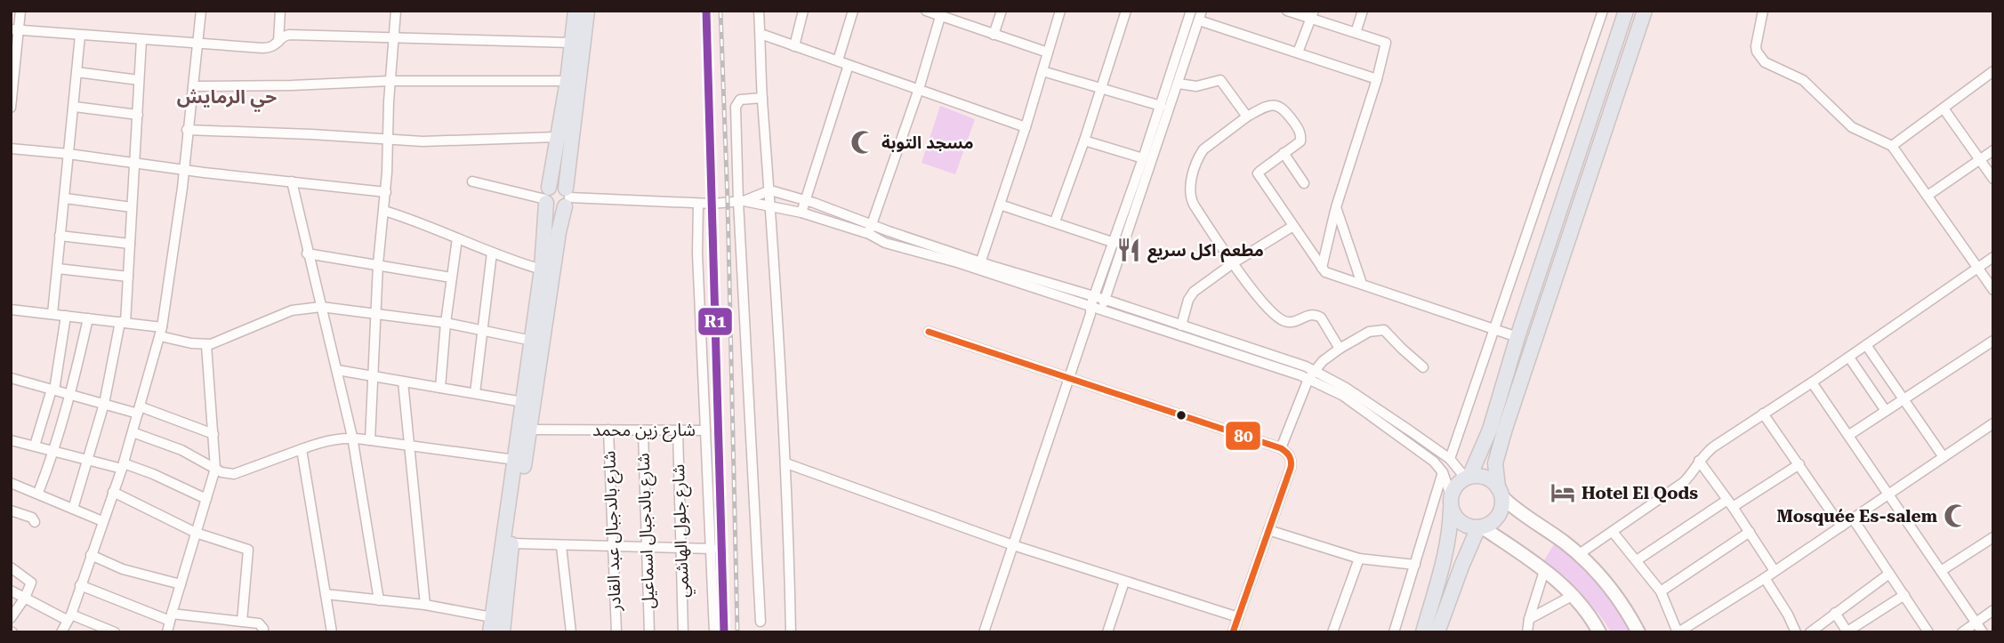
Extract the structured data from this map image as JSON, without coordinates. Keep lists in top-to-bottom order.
{
  "streets": {
    "street": [
      "شارع زين محمد",
      "شارع بالدجبال عبد القادر",
      "شارع بالدجبال اسماعيل",
      "شارع جلول الهاشمي"
    ]
  },
  "crossings": [
    ["شارع زين محمد", "شارع بالدجبال عبد القادر"],
    ["شارع زين محمد", "شارع بالدجبال اسماعيل"],
    ["شارع زين محمد", "شارع جلول الهاشمي"]
  ],
  "districts": ["حي الرمايش"],
  "places": {
    "mosque": ["مسجد التوبة", "Mosquée Es-salem"],
    "restaurant": ["مطعم اكل سريع"],
    "hotel": ["Hotel El Qods"]
  },
  "lines": ["transit line R1", "transit line 80"]
}
